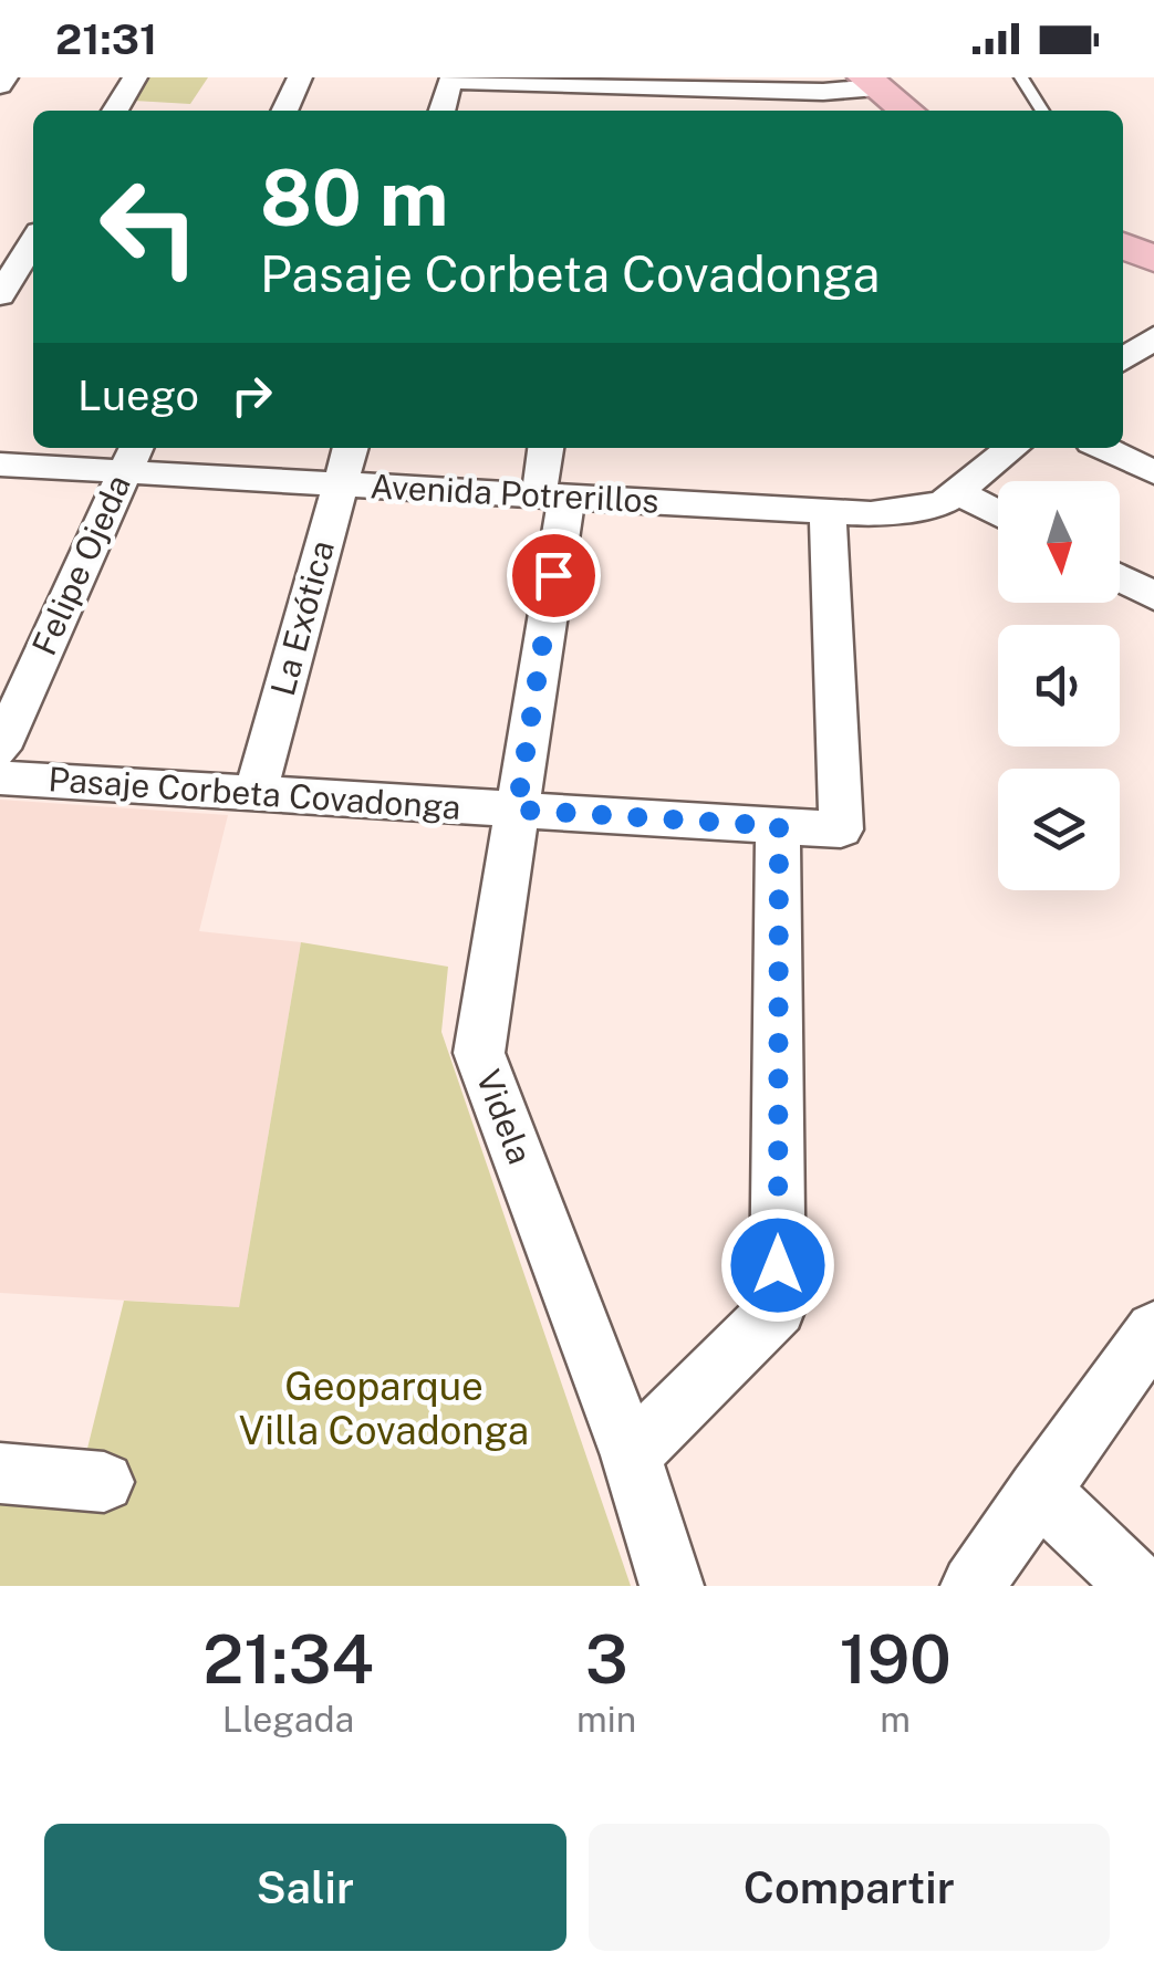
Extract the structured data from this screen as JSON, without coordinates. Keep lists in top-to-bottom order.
{
  "streets": {
    "street": [
      "Avenida Potrerillos",
      "Felipe Ojeda",
      "La Exótica",
      "Pasaje Corbeta Covadonga",
      "Videla"
    ]
  },
  "crossings": [
    ["Avenida Potrerillos", "Felipe Ojeda"],
    ["Avenida Potrerillos", "La Exótica"],
    ["Avenida Potrerillos", "Pasaje Corbeta Covadonga"],
    ["Avenida Potrerillos", "Videla"],
    ["La Exótica", "Pasaje Corbeta Covadonga"],
    ["Pasaje Corbeta Covadonga", "Videla"]
  ],
  "parks": ["Geoparque Villa Covadonga"],
  "north": "bottom",
  "page": {
    "status": "21:31",
    "turn": ["80 m", "Pasaje Corbeta Covadonga"],
    "then": "Luego",
    "eta": [
      "21:34",
      "Llegada",
      "3",
      "min",
      "190",
      "m"
    ],
    "buttons": ["Salir", "Compartir"]
  }
}
